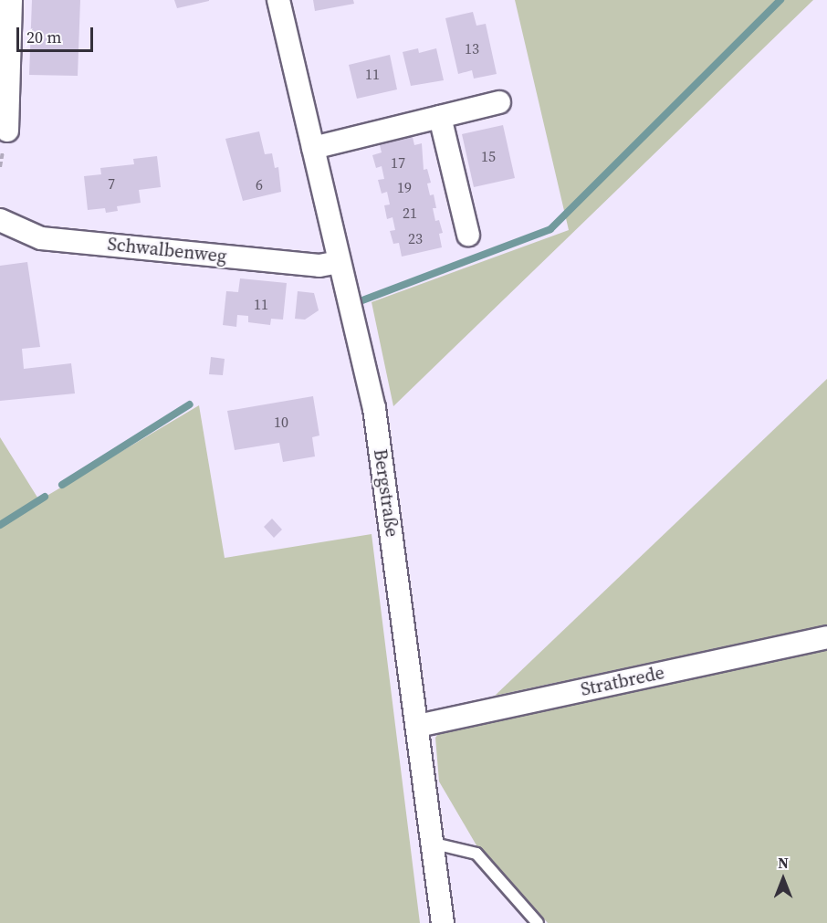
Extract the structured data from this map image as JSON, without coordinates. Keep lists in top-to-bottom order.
{
  "streets": {
    "street": ["Schwalbenweg", "Bergstraße", "Stratbrede"]
  },
  "crossings": [
    ["Schwalbenweg", "Bergstraße"],
    ["Bergstraße", "Stratbrede"]
  ],
  "house_numbers": [
    "13",
    "11",
    "15",
    "17",
    "7",
    "6",
    "19",
    "21",
    "23",
    "11",
    "10"
  ],
  "scale_bar": "20 m",
  "north": "top"
}
